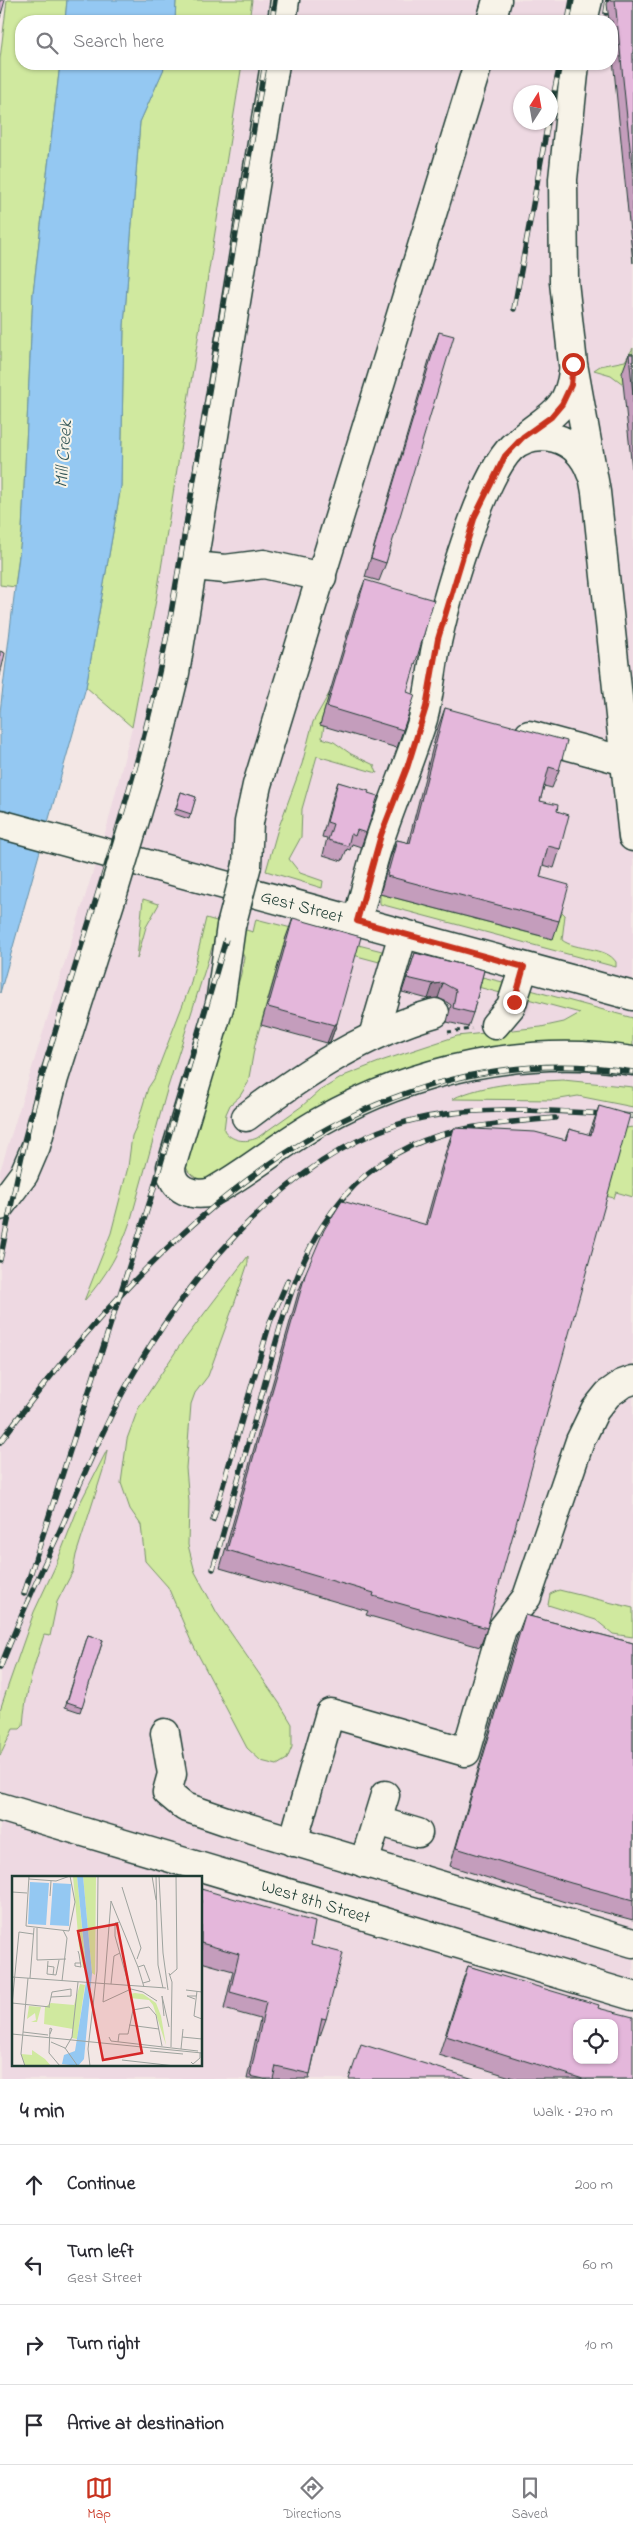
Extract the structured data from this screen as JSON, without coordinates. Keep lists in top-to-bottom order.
{
  "streets": {
    "street": ["Gest Street", "West 8th Street"]
  },
  "water": ["Mill Creek"],
  "north": "top",
  "page": {
    "search": "Search here",
    "heading": ["4 min", "Walk · 270 m"],
    "list": [
      ["Continue", "200 m"],
      ["Turn left", "Gest Street", "60 m"],
      ["Turn right", "10 m"],
      "Arrive at destination"
    ],
    "nav": ["Map", "Directions", "Saved"]
  }
}
